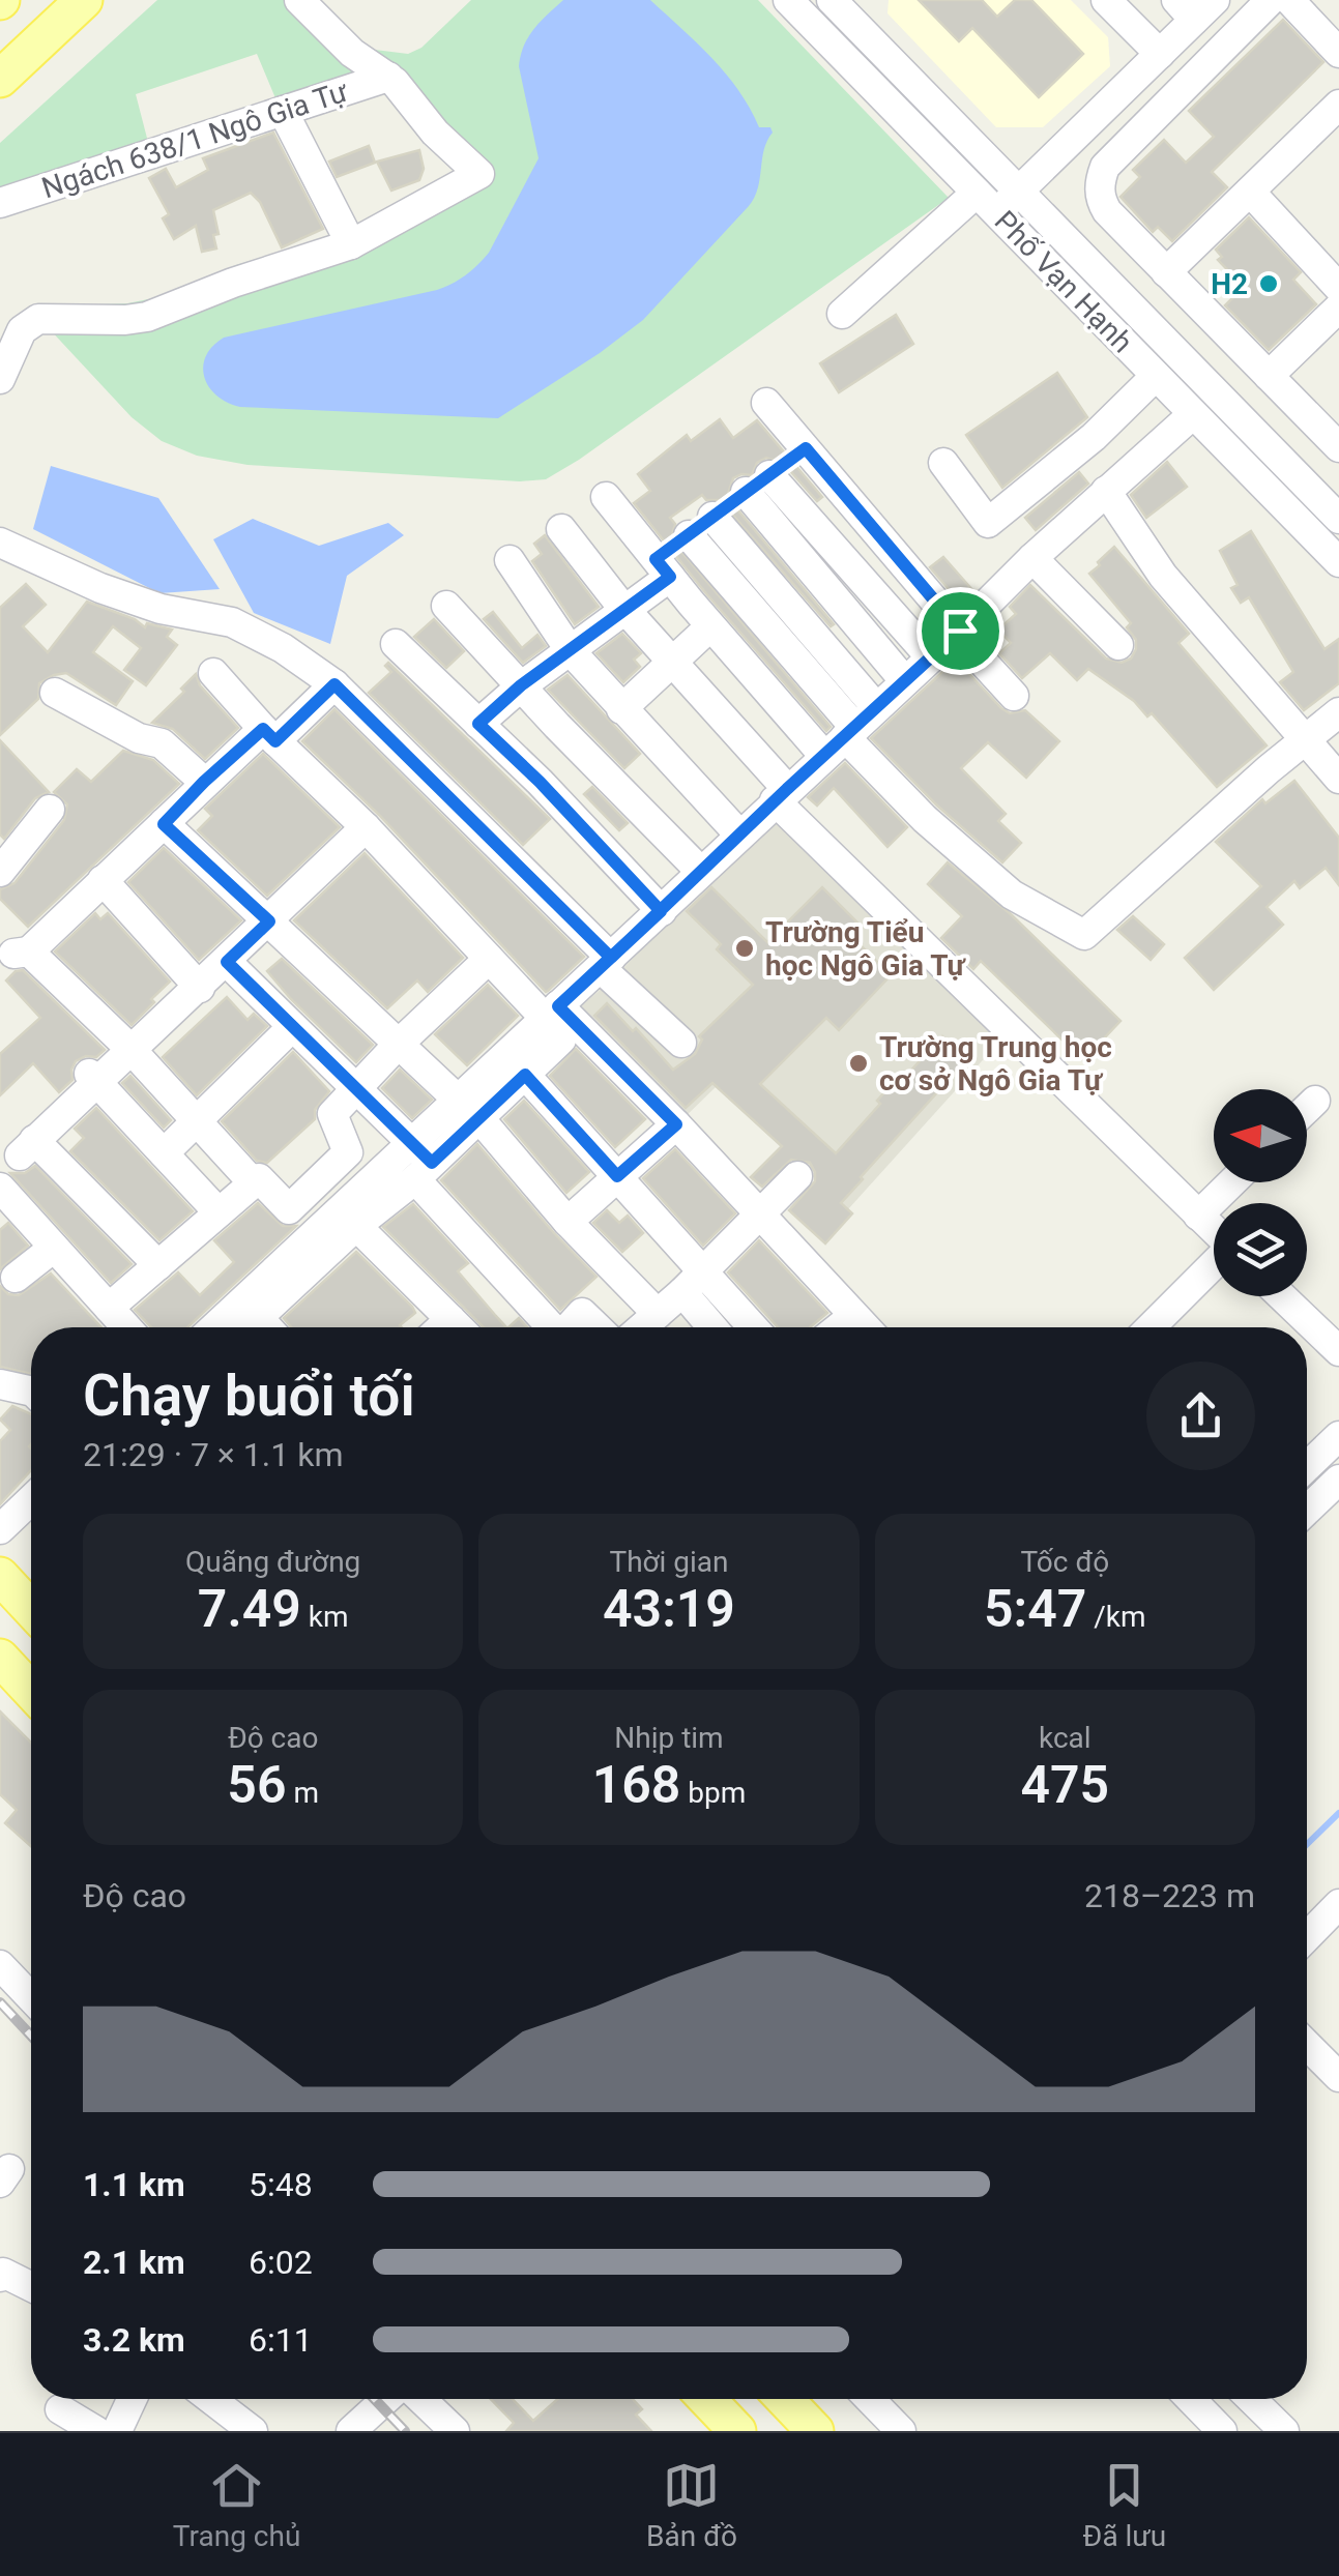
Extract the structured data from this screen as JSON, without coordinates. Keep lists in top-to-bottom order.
{
  "streets": {
    "street": ["Ngách 638/1 Ngô Gia Tự", "Phố Vạn Hạnh"]
  },
  "places": ["H2", "Trường Tiểu học Ngô Gia Tự", "Trường Trung học cơ sở Ngô Gia Tự"],
  "north": "left",
  "page": {
    "heading": ["Chạy buổi tối", "21:29 · 7 × 1.1 km"],
    "stats": [
      ["Quãng đường", "7.49 km"],
      ["Thời gian", "43:19"],
      ["Tốc độ", "5:47 /km"],
      ["Độ cao", "56 m"],
      ["Nhịp tim", "168 bpm"],
      ["kcal", "475"]
    ],
    "chart": ["Độ cao", "218–223 m"],
    "list": [
      {
        "name": "1.1 km",
        "note": "5:48"
      },
      {
        "name": "2.1 km",
        "note": "6:02"
      },
      {
        "name": "3.2 km",
        "note": "6:11"
      }
    ],
    "tabs": ["Trang chủ", "Bản đồ", "Đã lưu"]
  }
}
